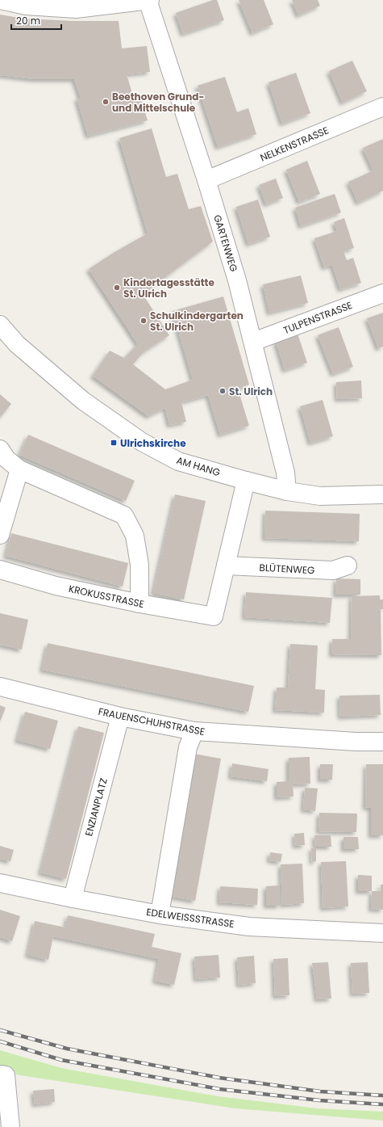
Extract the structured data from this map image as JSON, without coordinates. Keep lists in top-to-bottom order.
{
  "streets": {
    "street": [
      "NELKENSTRASSE",
      "GARTENWEG",
      "TULPENSTRASSE",
      "AM HANG",
      "BLÜTENWEG",
      "KROKUSSTRASSE",
      "FRAUENSCHUHSTRASSE",
      "ENZIANPLATZ",
      "EDELWEISSSTRASSE"
    ]
  },
  "crossings": [
    ["NELKENSTRASSE", "GARTENWEG"],
    ["GARTENWEG", "TULPENSTRASSE"],
    ["GARTENWEG", "AM HANG"],
    ["BLÜTENWEG", "KROKUSSTRASSE"],
    ["FRAUENSCHUHSTRASSE", "ENZIANPLATZ"],
    ["ENZIANPLATZ", "EDELWEISSSTRASSE"]
  ],
  "places": {
    "other": [
      "Beethoven Grund- und Mittelschule",
      "Kindertagesstätte St. Ulrich",
      "Schulkindergarten St. Ulrich",
      "St. Ulrich"
    ],
    "transit": ["Ulrichskirche"]
  },
  "scale_bar": "20 m"
}
